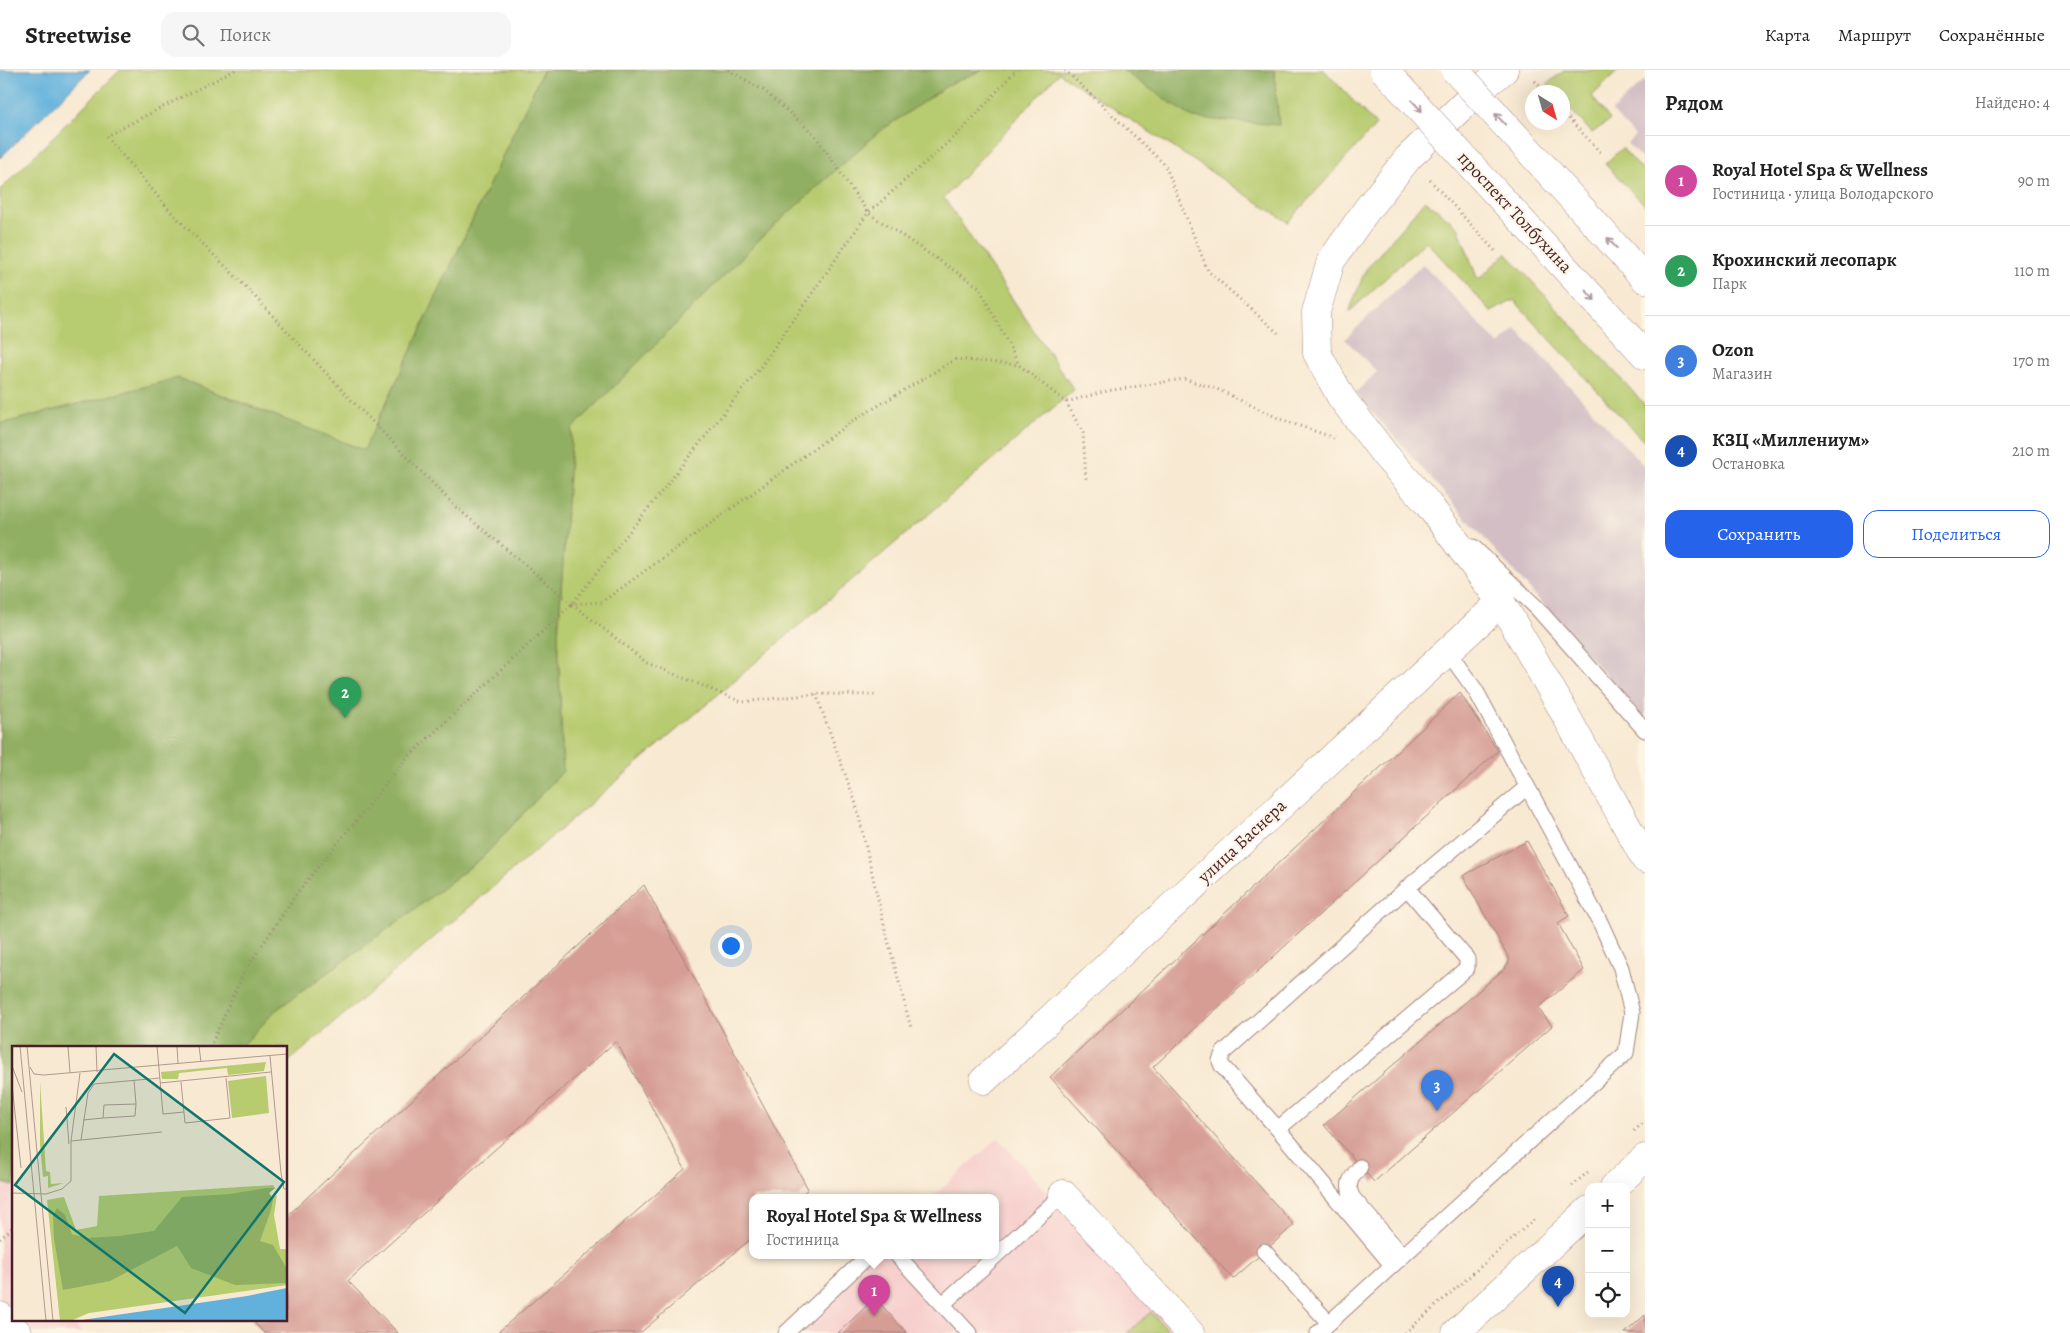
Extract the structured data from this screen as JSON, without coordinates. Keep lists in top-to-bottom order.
{
  "streets": {
    "main road": ["проспект Толбухина", "улица Баснера"]
  },
  "north": "bottom right",
  "page": {
    "header": "Streetwise",
    "search": "Поиск",
    "nav": ["Карта", "Маршрут", "Сохранённые"],
    "heading": ["Рядом", "Найдено: 4"],
    "list": [
      {
        "mark": "1",
        "name": "Royal Hotel Spa & Wеllness",
        "note": "Гостиница · улица Володарского",
        "value": "90 m"
      },
      {
        "mark": "2",
        "name": "Крохинский лесопарк",
        "note": "Парк",
        "value": "110 m"
      },
      {
        "mark": "3",
        "name": "Ozon",
        "note": "Магазин",
        "value": "170 m"
      },
      {
        "mark": "4",
        "name": "КЗЦ «Миллениум»",
        "note": "Остановка",
        "value": "210 m"
      }
    ],
    "buttons": ["Сохранить", "Поделиться"],
    "pins": [
      "2",
      "3",
      "4",
      "1"
    ],
    "map_buttons": ["+", "−"],
    "popup": ["Royal Hotel Spa & Wеllness", "Гостиница"]
  }
}
